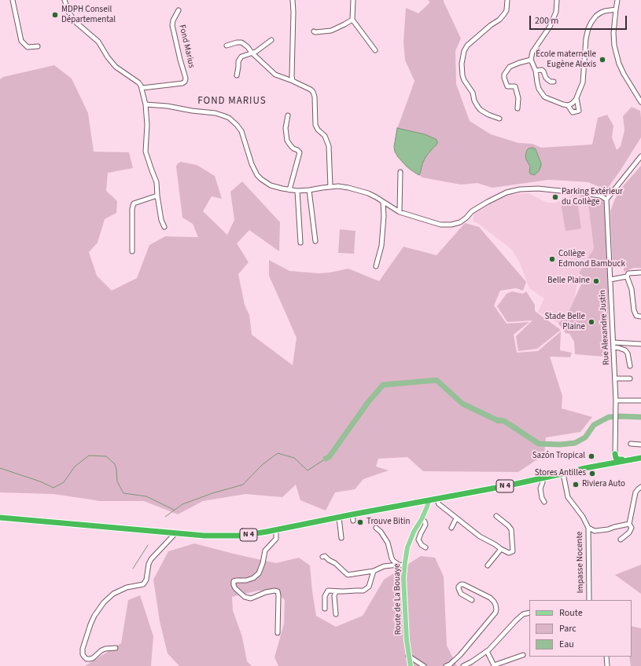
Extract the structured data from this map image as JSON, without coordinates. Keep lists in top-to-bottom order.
{
  "streets": {
    "highway": ["N 4"],
    "main road": ["Route de La Bouaye"],
    "street": ["Fond Marius", "Rue Alexandre Justin", "Impasse Nocente"]
  },
  "crossings": [
    ["N 4", "Impasse Nocente"],
    ["N 4", "Route de La Bouaye"]
  ],
  "districts": ["FOND MARIUS"],
  "places": [
    "MDPH Conseil Départemental",
    "École maternelle Eugène Alexis",
    "Parking Extérieur du Collège",
    "Collège Edmond Bambuck",
    "Belle Plaine",
    "Stade Belle Plaine",
    "Sazón Tropical",
    "Stores Antilles",
    "Riviera Auto",
    "Trouve Bitin"
  ],
  "legend": ["Route", "Parc", "Eau"],
  "scale_bar": "200 m"
}
